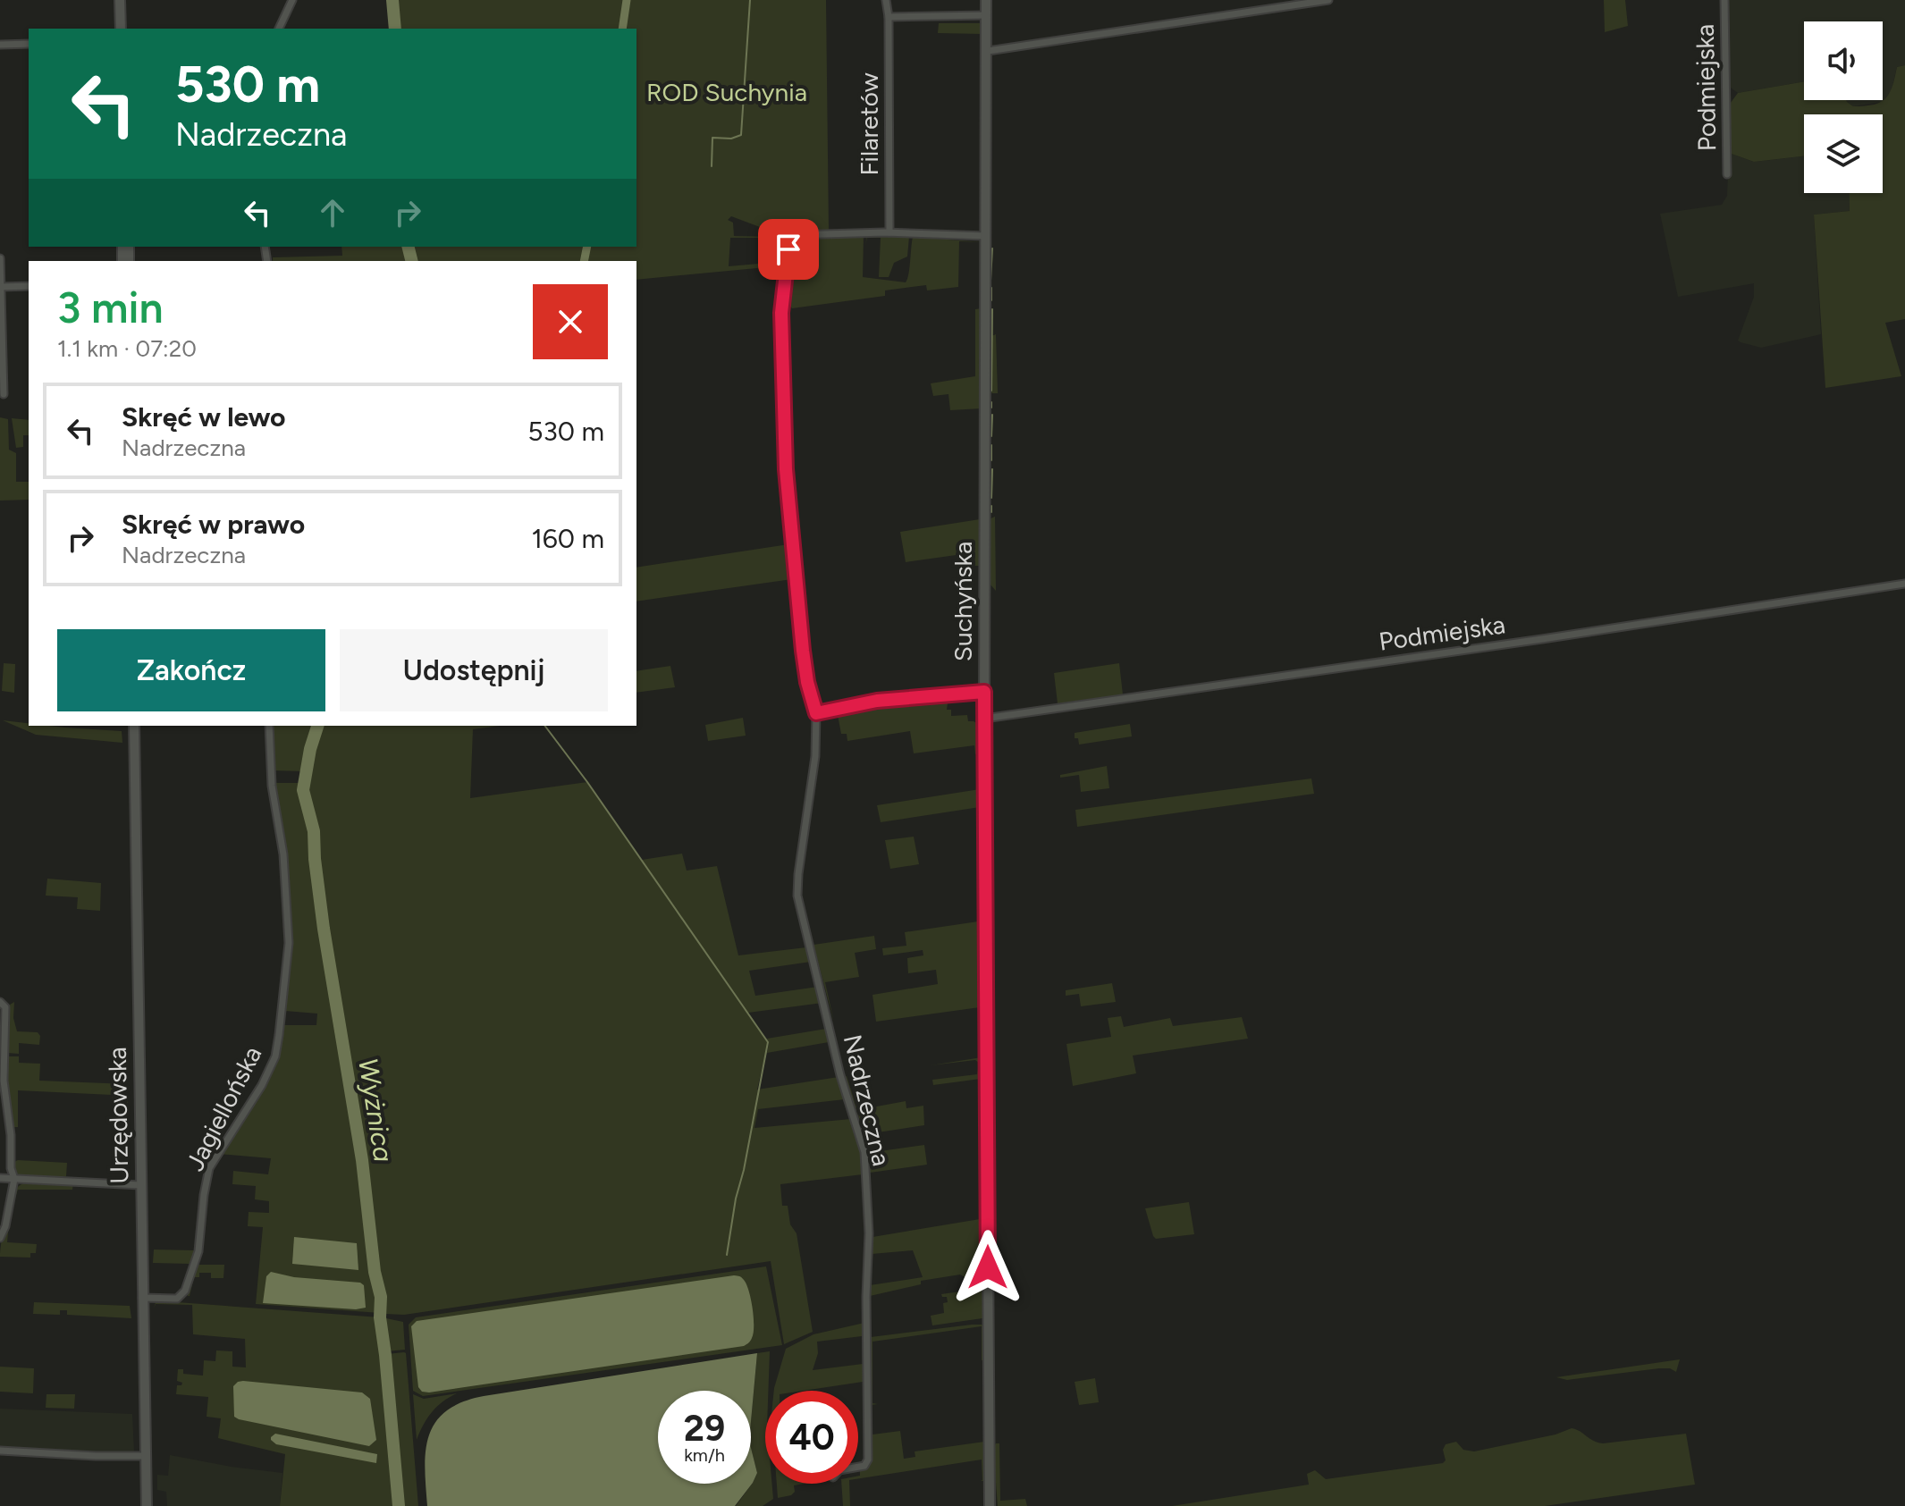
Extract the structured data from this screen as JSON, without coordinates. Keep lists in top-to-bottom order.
{
  "streets": {
    "street": [
      "Podmiejska",
      "Filaretów",
      "Suchyńska",
      "Nadrzeczna",
      "Jagiellońska",
      "Urzędowska"
    ]
  },
  "crossings": [
    ["Podmiejska", "Suchyńska"],
    ["Filaretów", "Nadrzeczna"],
    ["Jagiellońska", "Urzędowska"]
  ],
  "water": ["Wyżnica"],
  "parks": ["ROD Suchynia"],
  "page": {
    "turn": ["530 m", "Nadrzeczna"],
    "heading": ["3 min", "1.1 km · 07:20"],
    "list": [
      {
        "name": "Skręć w lewo",
        "note": "Nadrzeczna",
        "value": "530 m"
      },
      {
        "name": "Skręć w prawo",
        "note": "Nadrzeczna",
        "value": "160 m"
      }
    ],
    "buttons": ["Zakończ", "Udostępnij"],
    "speed": "29 km/h",
    "limit": "40"
  }
}
